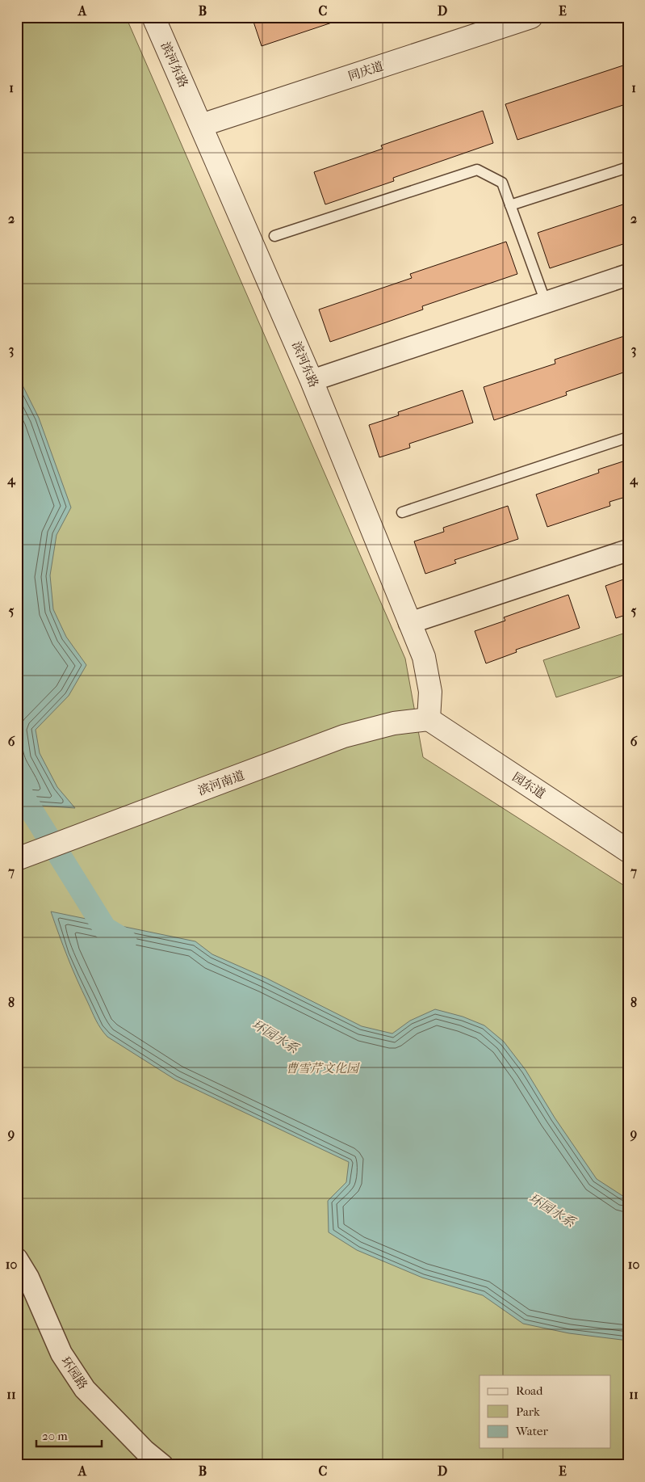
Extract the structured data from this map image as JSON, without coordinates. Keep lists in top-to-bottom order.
{
  "streets": {
    "street": [
      "滨河东路",
      "同庆道",
      "滨河南道",
      "园东道",
      "环园路"
    ]
  },
  "crossings": [
    ["滨河东路", "同庆道"],
    ["滨河东路", "滨河南道"],
    ["滨河东路", "园东道"],
    ["滨河南道", "园东道"]
  ],
  "water": ["环园水系"],
  "parks": ["曹雪芹文化园"],
  "legend": ["Road", "Park", "Water"],
  "scale_bar": "20 m",
  "grid": {
    "columns": [
      "A",
      "B",
      "C",
      "D",
      "E"
    ],
    "rows": [
      "1",
      "2",
      "3",
      "4",
      "5",
      "6",
      "7",
      "8",
      "9",
      "10",
      "11"
    ]
  }
}
